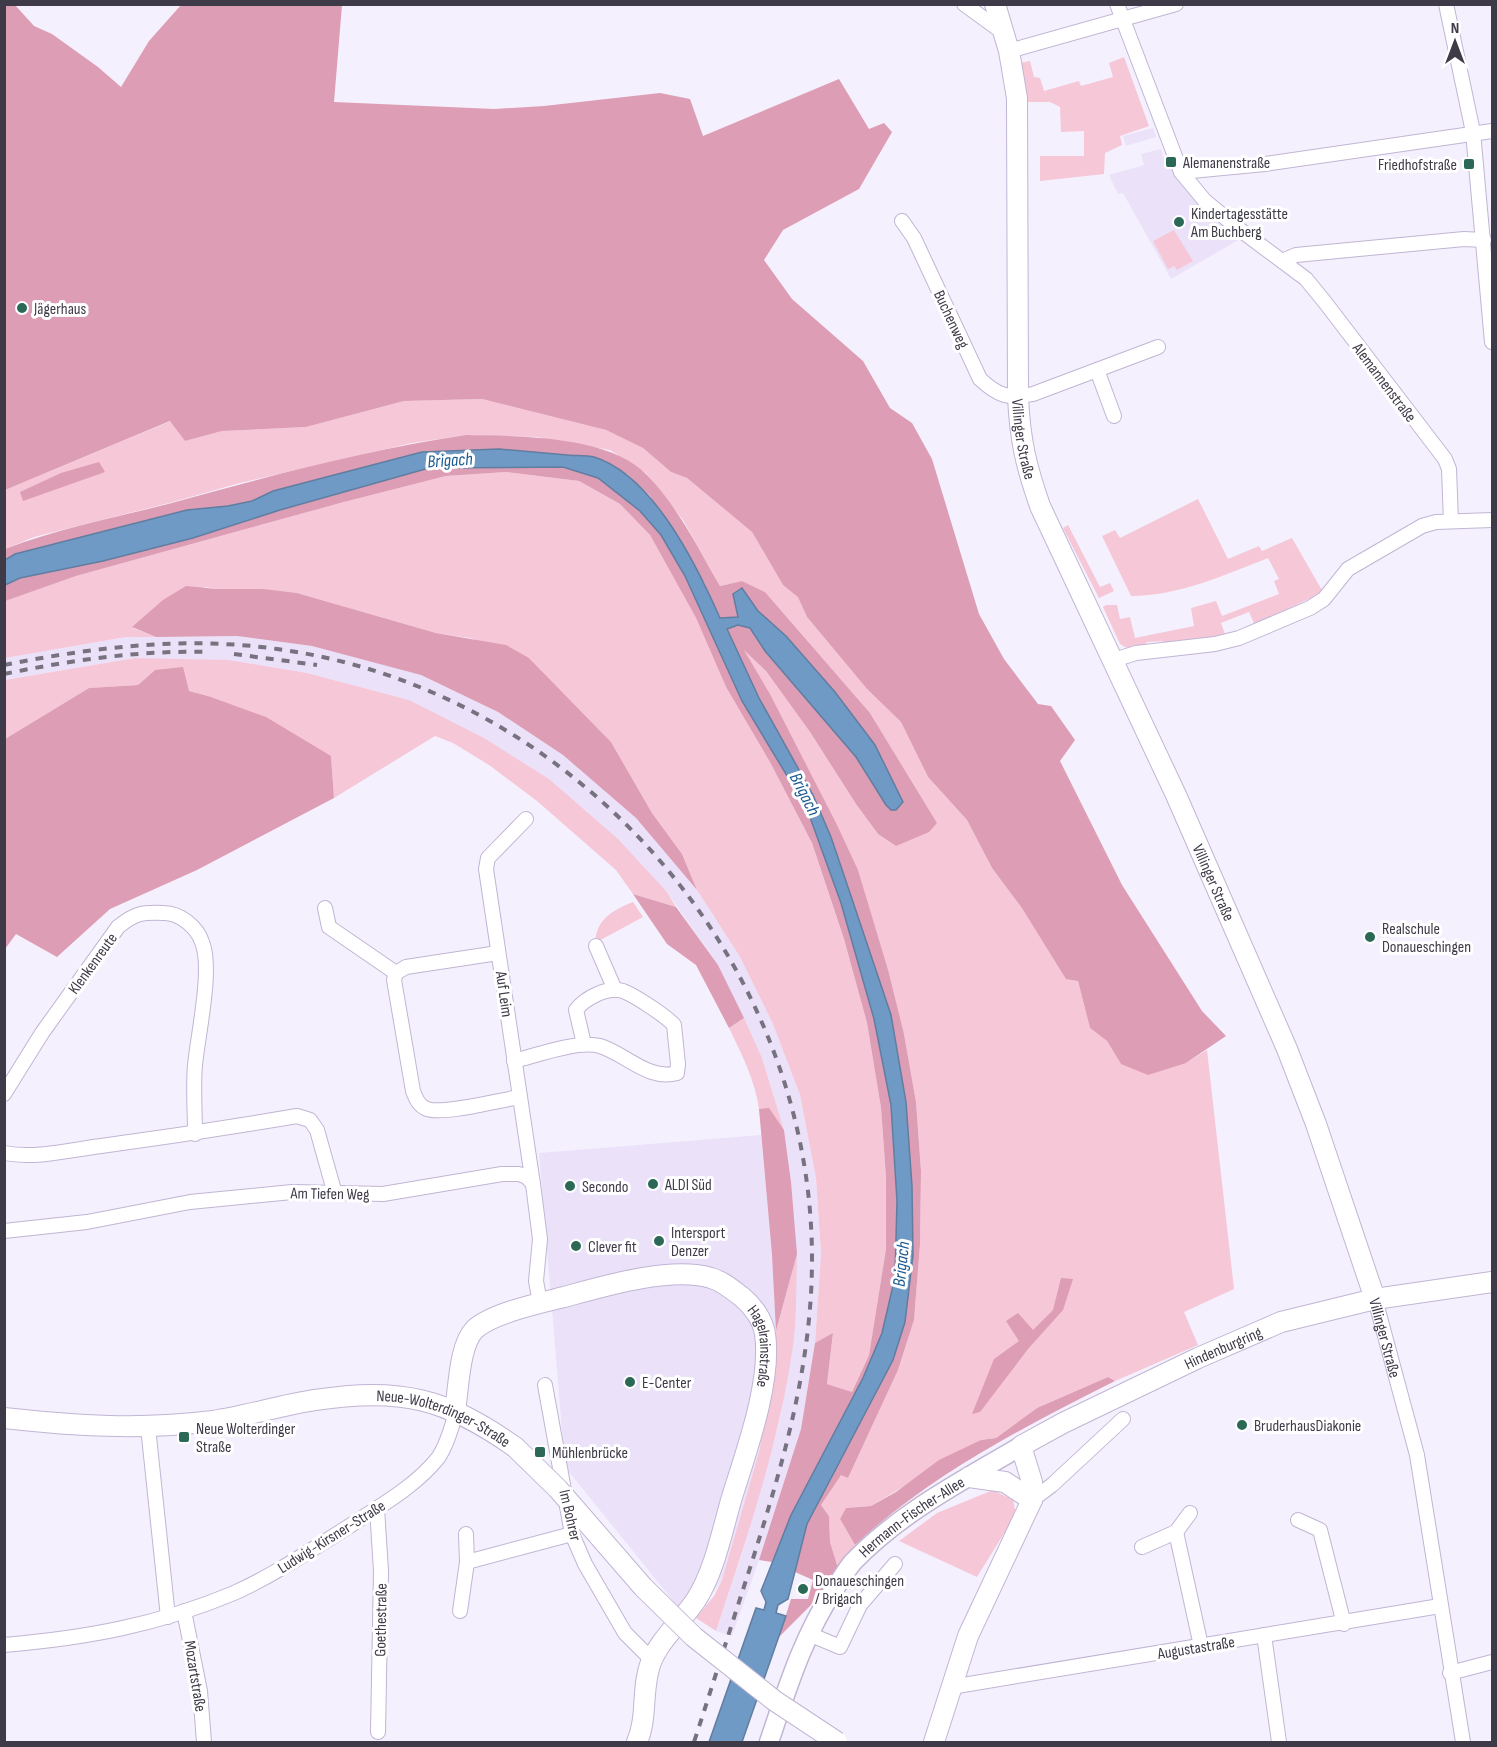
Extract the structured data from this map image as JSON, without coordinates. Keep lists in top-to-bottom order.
{
  "streets": {
    "main road": [
      "Villinger Straße",
      "Hagelrainstraße",
      "Hindenburgring",
      "Neue-Wolterdinger-Straße"
    ],
    "street": [
      "Buchenweg",
      "Alemannenstraße",
      "Klenkenreute",
      "Auf Leim",
      "Am Tiefen Weg",
      "Im Bohrer",
      "Hermann-Fischer-Allee",
      "Ludwig-Kirsner-Straße",
      "Goethestraße",
      "Augustastraße",
      "Mozartstraße"
    ]
  },
  "crossings": [
    ["Buchenweg", "Villinger Straße"],
    ["Villinger Straße", "Hindenburgring"],
    ["Villinger Straße", "Augustastraße"],
    ["Auf Leim", "Am Tiefen Weg"],
    ["Hagelrainstraße", "Neue-Wolterdinger-Straße"],
    ["Hagelrainstraße", "Im Bohrer"],
    ["Hagelrainstraße", "Ludwig-Kirsner-Straße"],
    ["Hindenburgring", "Hermann-Fischer-Allee"],
    ["Neue-Wolterdinger-Straße", "Ludwig-Kirsner-Straße"],
    ["Ludwig-Kirsner-Straße", "Goethestraße"],
    ["Ludwig-Kirsner-Straße", "Mozartstraße"]
  ],
  "water": ["Brigach"],
  "places": {
    "transit": [
      "Alemanenstraße",
      "Friedhofstraße",
      "Neue Wolterdinger Straße",
      "Mühlenbrücke"
    ],
    "other": [
      "Kindertagesstätte Am Buchberg",
      "Jägerhaus",
      "Realschule Donaueschingen",
      "ALDI Süd",
      "Secondo",
      "Intersport Denzer",
      "Clever fit",
      "E-Center",
      "BruderhausDiakonie",
      "Donaueschingen / Brigach"
    ]
  },
  "north": "top"
}
